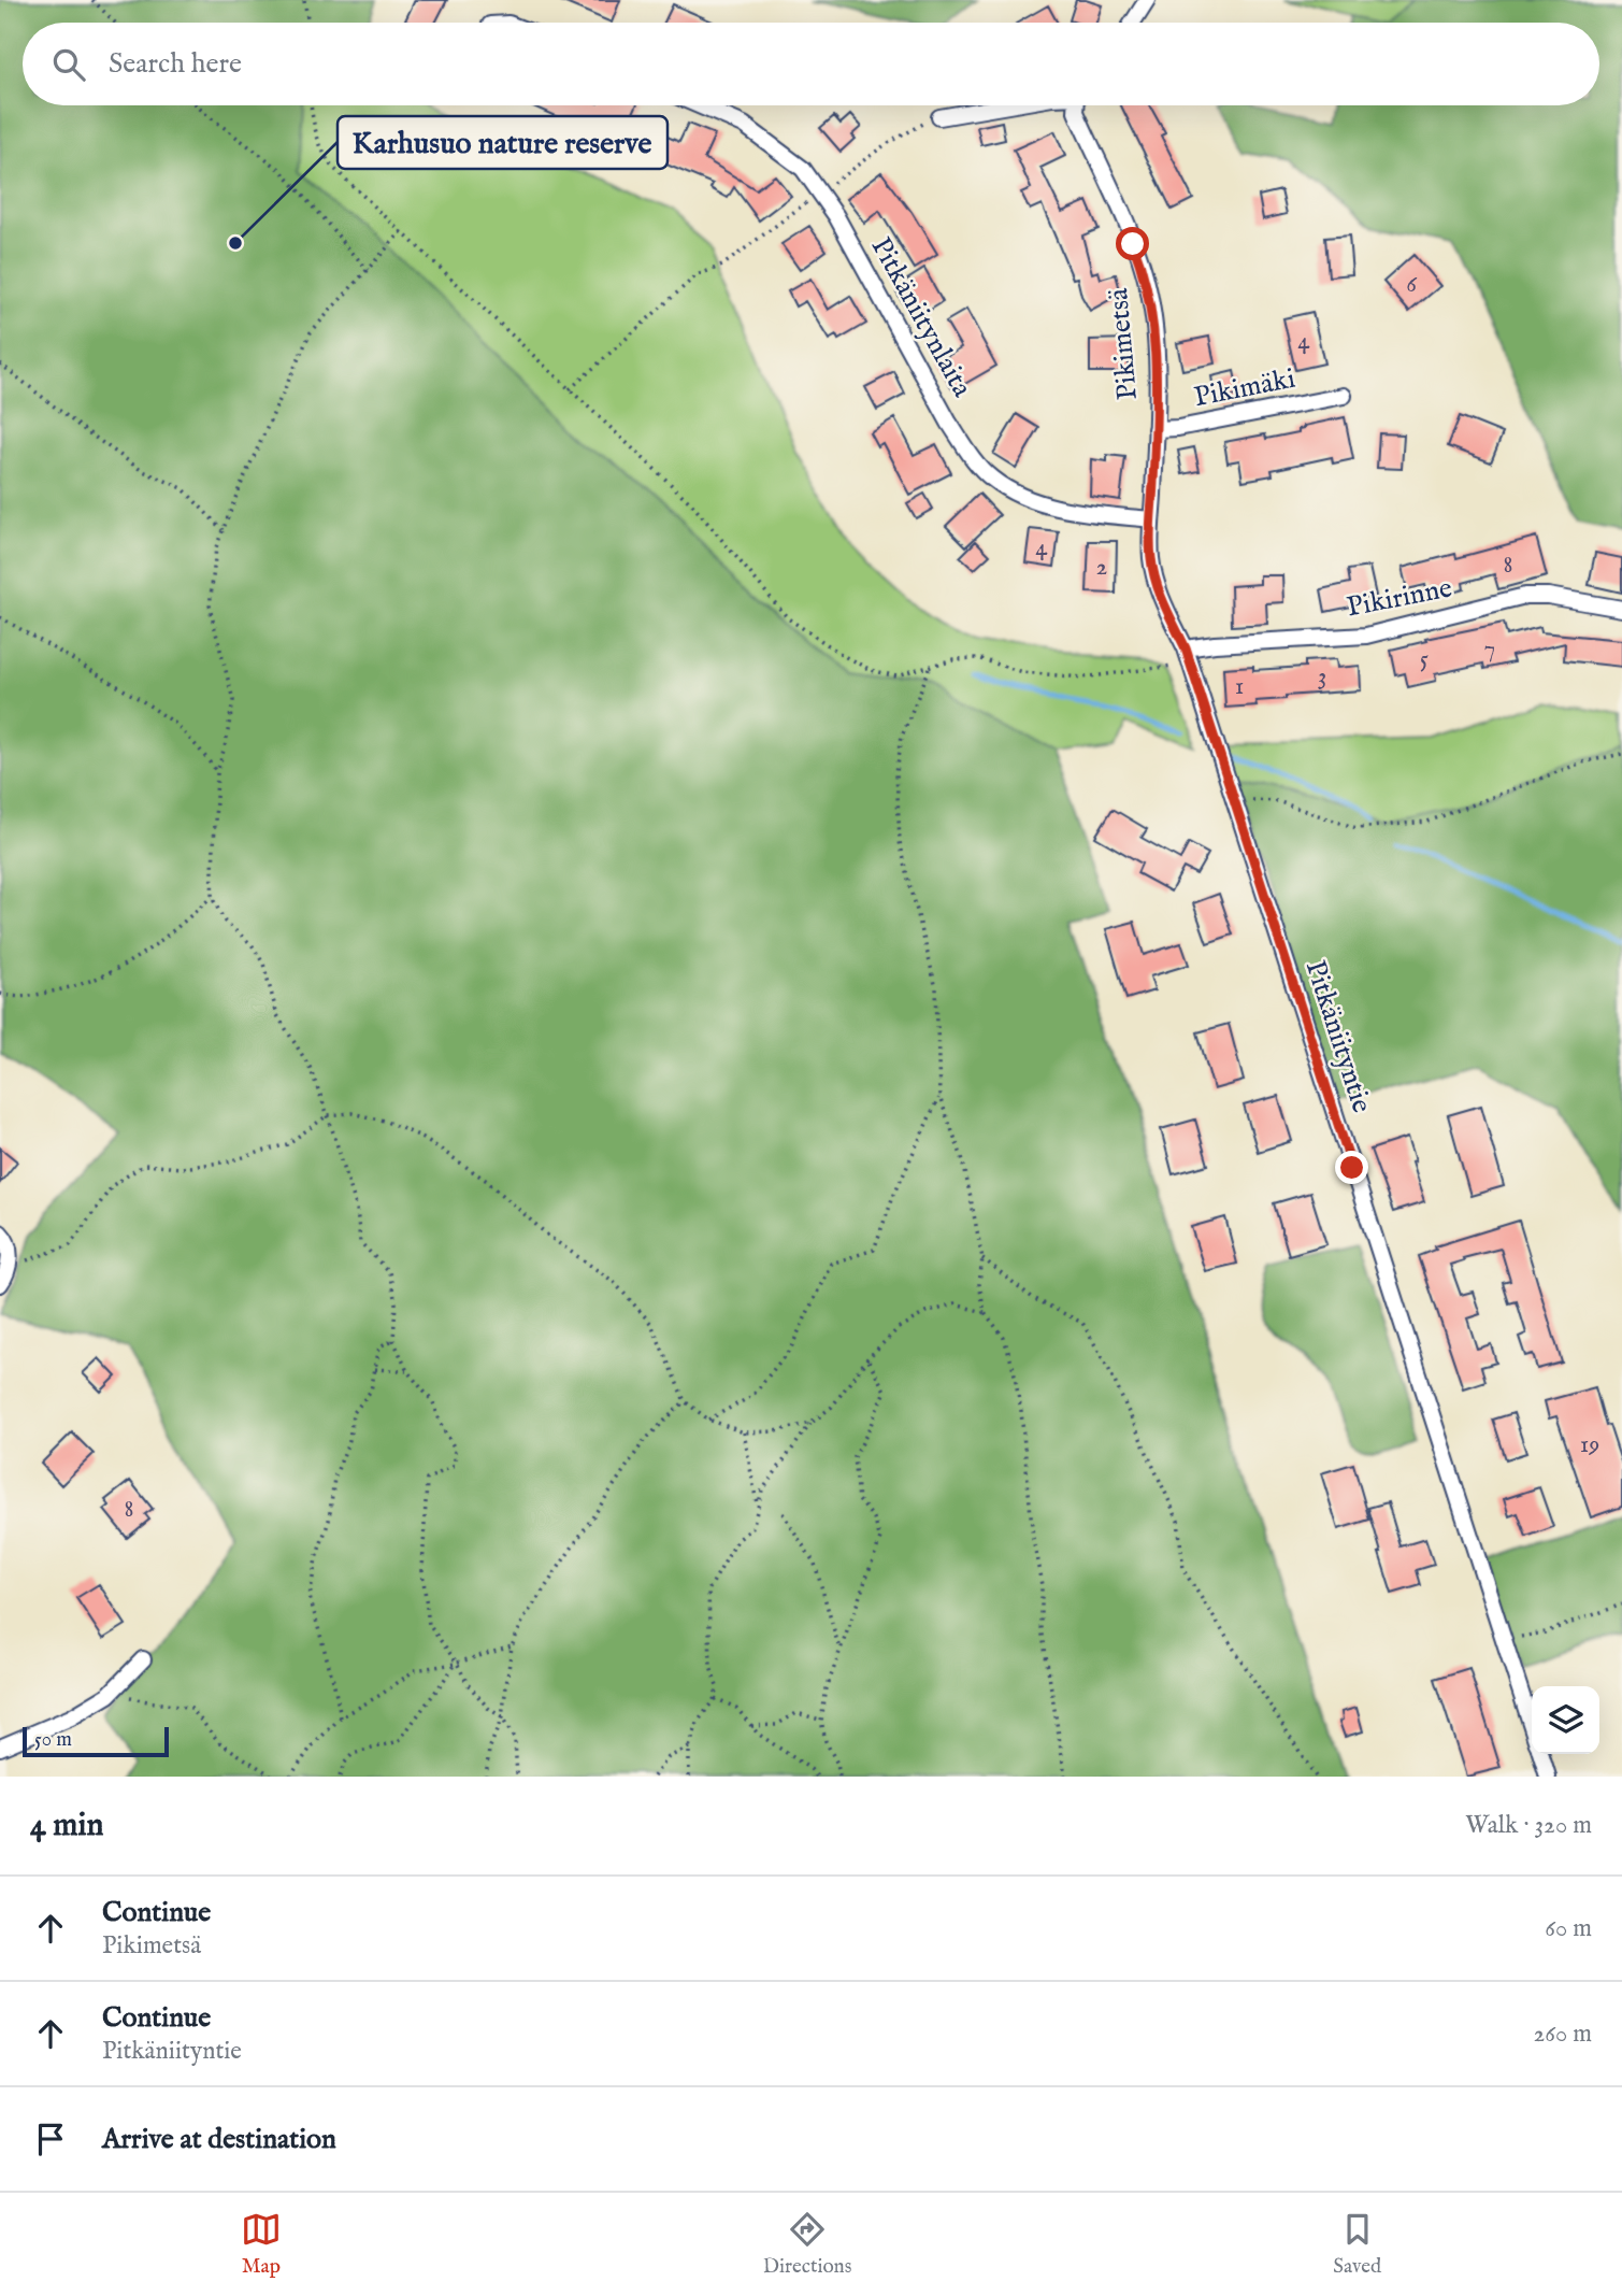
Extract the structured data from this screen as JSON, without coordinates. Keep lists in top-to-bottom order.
{
  "streets": {
    "street": [
      "Pitkäniitynlaita",
      "Pikimetsä",
      "Pikimäki",
      "Pikirinne",
      "Pitkäniityntie"
    ]
  },
  "crossings": [
    ["Pitkäniitynlaita", "Pitkäniityntie"],
    ["Pikimetsä", "Pikimäki"],
    ["Pikimetsä", "Pitkäniityntie"],
    ["Pikimäki", "Pitkäniityntie"],
    ["Pikirinne", "Pitkäniityntie"]
  ],
  "places": ["Karhusuo nature reserve"],
  "house_numbers": [
    "6",
    "4",
    "4",
    "8",
    "2",
    "7",
    "5",
    "3",
    "1",
    "19",
    "8"
  ],
  "scale_bar": "50 m",
  "page": {
    "search": "Search here",
    "scale": "50 m",
    "heading": ["4 min", "Walk · 320 m"],
    "list": [
      ["Continue", "Pikimetsä", "60 m"],
      ["Continue", "Pitkäniityntie", "260 m"],
      "Arrive at destination"
    ],
    "nav": ["Map", "Directions", "Saved"]
  }
}
